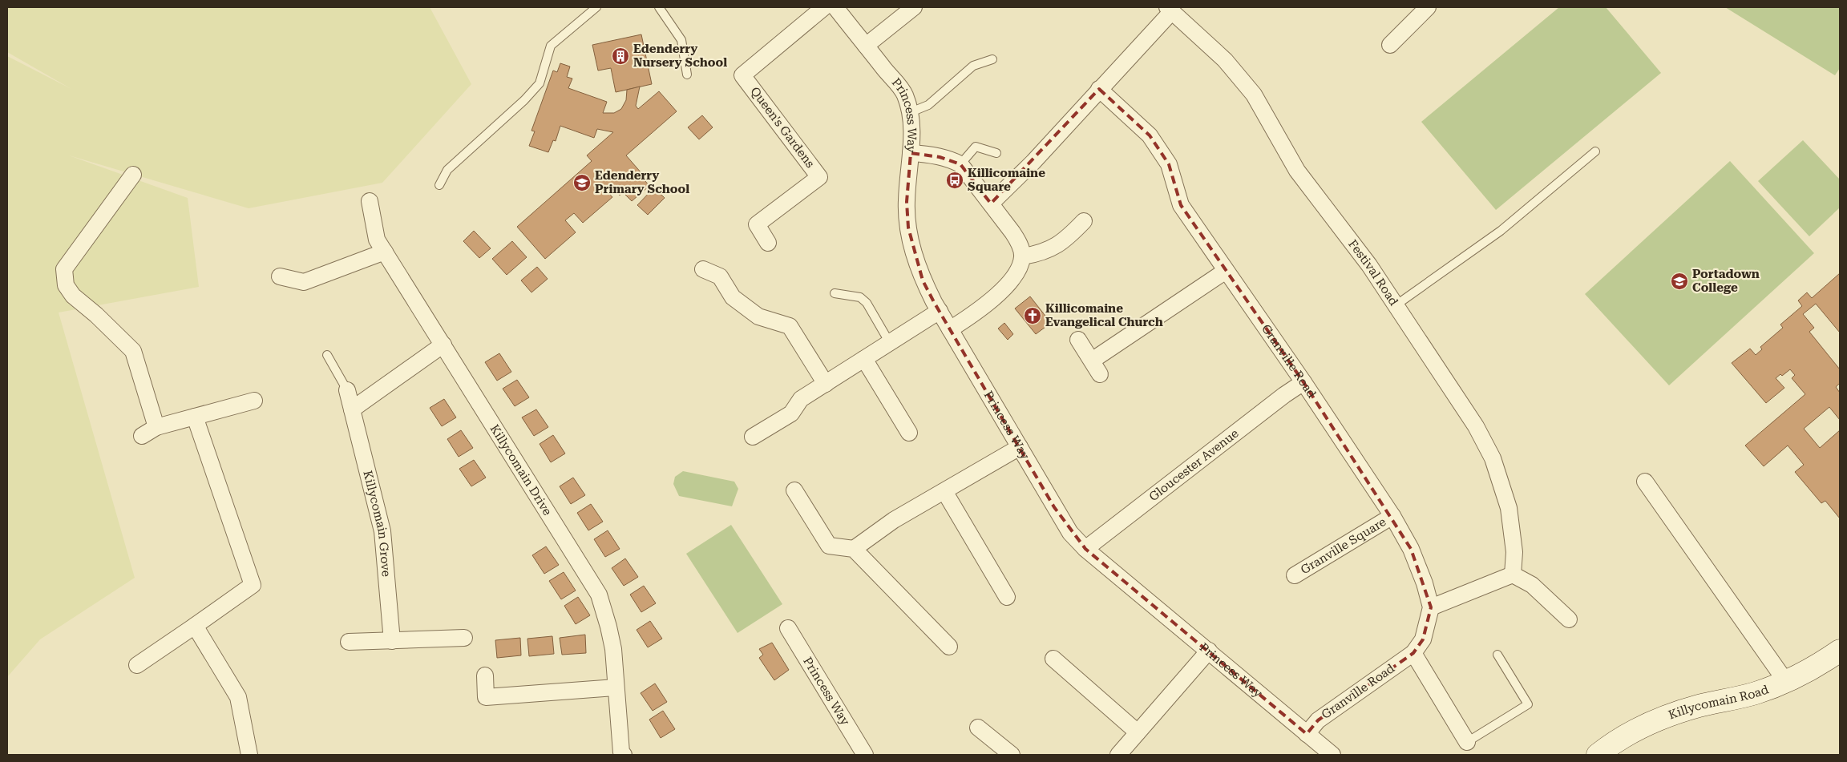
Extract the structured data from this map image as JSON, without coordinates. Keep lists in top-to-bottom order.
{
  "streets": {
    "street": [
      "Princess Way",
      "Queen's Gardens",
      "Festival Road",
      "Granville Road",
      "Gloucester Avenue",
      "Killycomain Drive",
      "Killycomain Grove",
      "Granville Square",
      "Killycomain Road"
    ]
  },
  "crossings": [
    ["Princess Way", "Granville Road"],
    ["Princess Way", "Gloucester Avenue"],
    ["Granville Road", "Gloucester Avenue"],
    ["Granville Road", "Granville Square"]
  ],
  "places": {
    "building": ["Edenderry Nursery School"],
    "bus stop": ["Killicomaine Square"],
    "school or university": ["Edenderry Primary School", "Portadown College"],
    "church": ["Killicomaine Evangelical Church"]
  }
}
